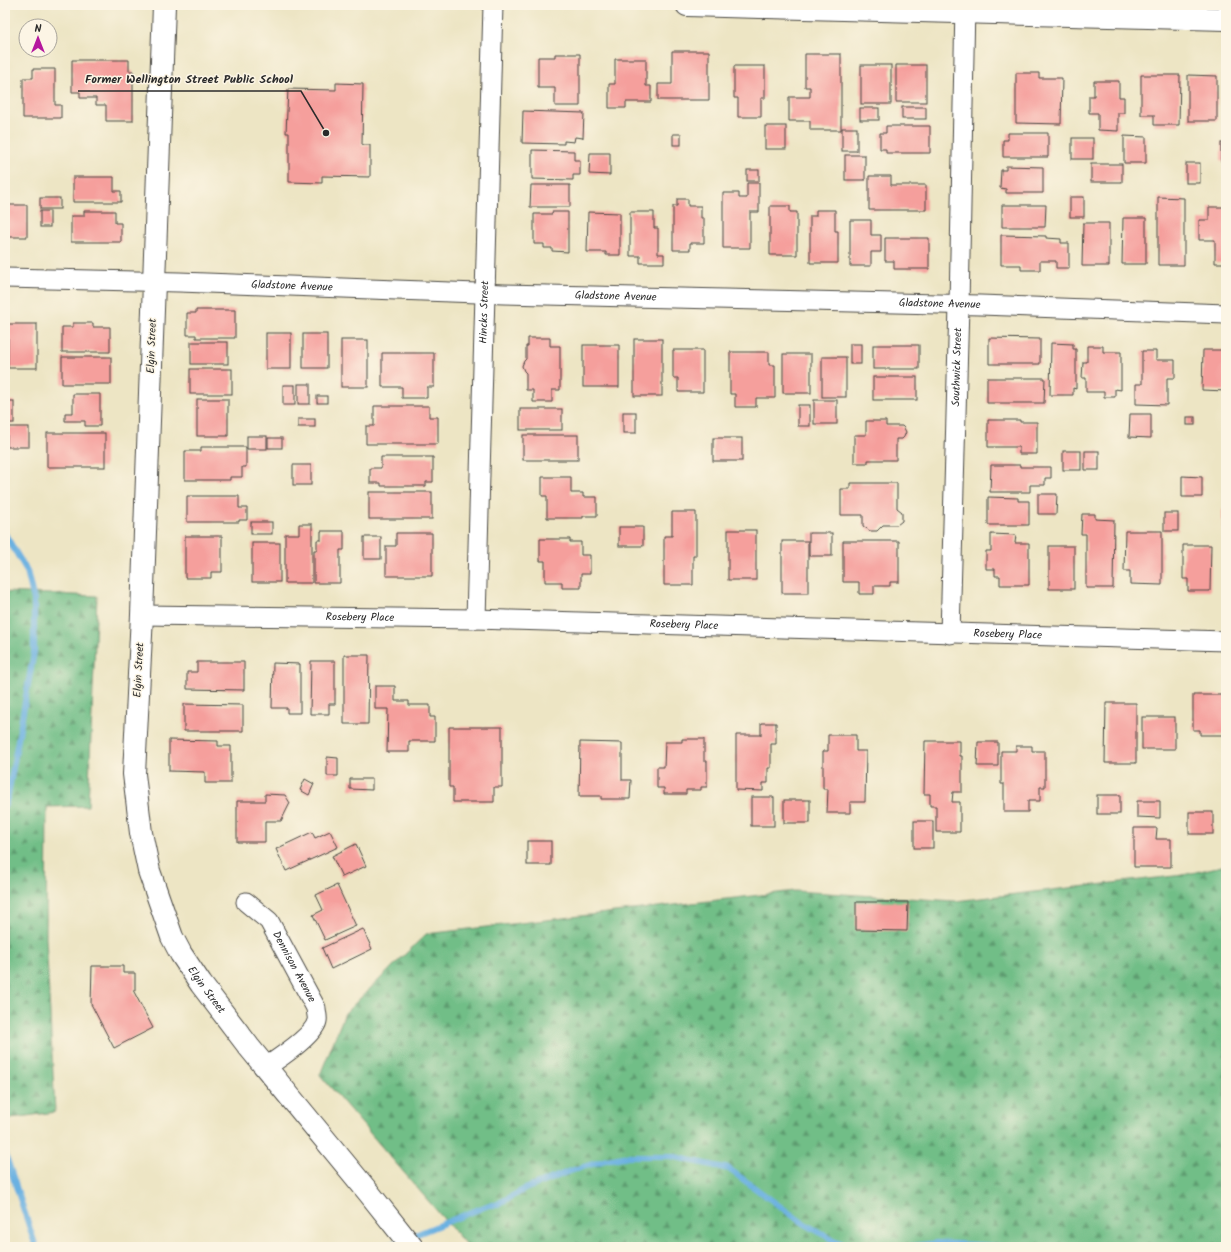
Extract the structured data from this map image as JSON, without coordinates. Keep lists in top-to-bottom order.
{
  "streets": {
    "street": [
      "Gladstone Avenue",
      "Hincks Street",
      "Elgin Street",
      "Southwick Street",
      "Rosebery Place",
      "Dennison Avenue"
    ]
  },
  "crossings": [
    ["Gladstone Avenue", "Hincks Street"],
    ["Gladstone Avenue", "Elgin Street"],
    ["Gladstone Avenue", "Southwick Street"],
    ["Hincks Street", "Rosebery Place"],
    ["Elgin Street", "Rosebery Place"],
    ["Elgin Street", "Dennison Avenue"],
    ["Southwick Street", "Rosebery Place"]
  ],
  "places": ["Former Wellington Street Public School"],
  "north": "top"
}
